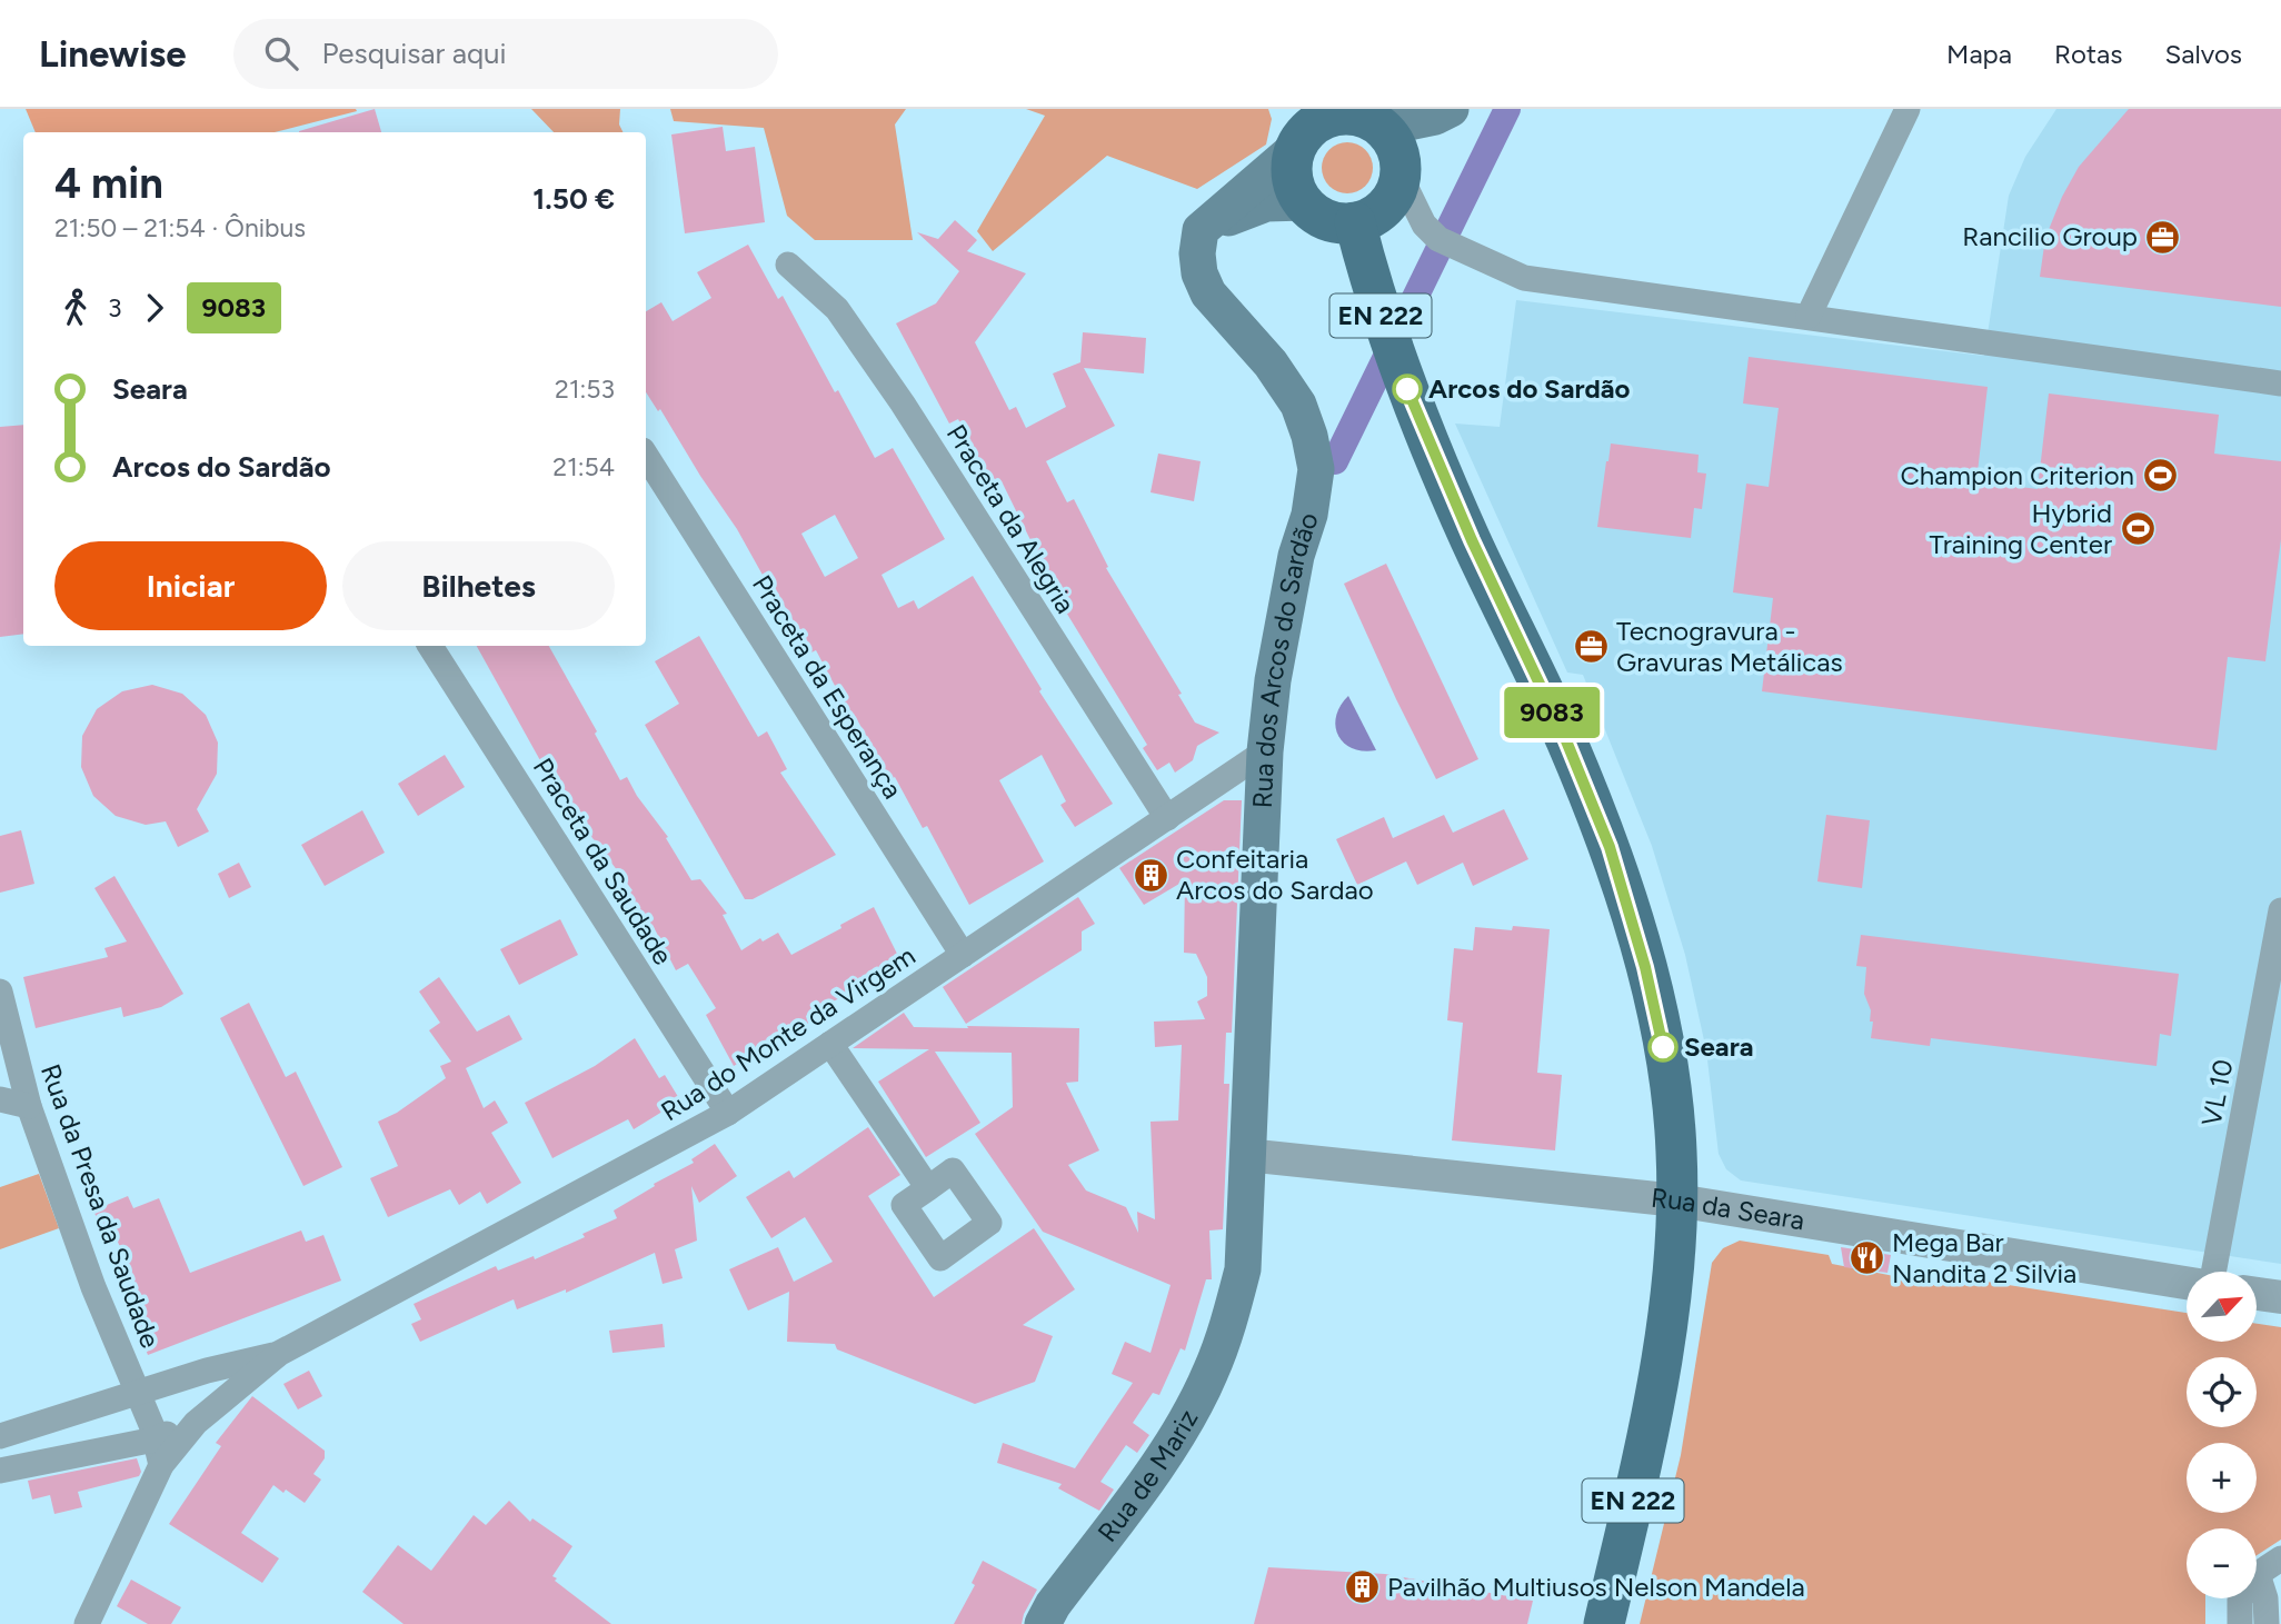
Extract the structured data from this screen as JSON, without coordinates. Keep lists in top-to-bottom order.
{
  "streets": {
    "main road": ["EN 222", "Rua dos Arcos do Sardão", "Rua de Mariz"],
    "street": [
      "Praceta da Alegria",
      "Praceta da Esperança",
      "Praceta da Saudade",
      "Rua do Monte da Virgem",
      "VL 10",
      "Rua da Presa da Saudade",
      "Rua da Seara"
    ]
  },
  "crossings": [
    ["EN 222", "Rua da Seara"],
    ["Praceta da Alegria", "Rua do Monte da Virgem"],
    ["Rua dos Arcos do Sardão", "Rua do Monte da Virgem"],
    ["Rua dos Arcos do Sardão", "Rua da Seara"],
    ["Rua dos Arcos do Sardão", "Rua de Mariz"],
    ["Praceta da Esperança", "Rua do Monte da Virgem"],
    ["Praceta da Saudade", "Rua do Monte da Virgem"]
  ],
  "places": {
    "office": ["Rancilio Group", "Tecnogravura - Gravuras Metálicas"],
    "other": ["Arcos do Sardão", "Seara"],
    "sports": ["Champion Criterion", "Hybrid Training Center"],
    "building": ["Confeitaria Arcos do Sardao", "Pavilhão Multiusos Nelson Mandela"],
    "restaurant": ["Mega Bar Nandita 2 Silvia"]
  },
  "lines": ["bus line 9083"],
  "north": "top right",
  "page": {
    "header": "Linewise",
    "search": "Pesquisar aqui",
    "nav": ["Mapa", "Rotas", "Salvos"],
    "on_map": "9083",
    "heading": ["4 min", "21:50 – 21:54 · Ônibus", "1.50 €"],
    "legs": ["3", "9083"],
    "list": [
      {
        "name": "Seara",
        "value": "21:53"
      },
      {
        "name": "Arcos do Sardão",
        "value": "21:54"
      }
    ],
    "buttons": ["Iniciar", "Bilhetes"],
    "map_buttons": ["+", "−"]
  }
}
